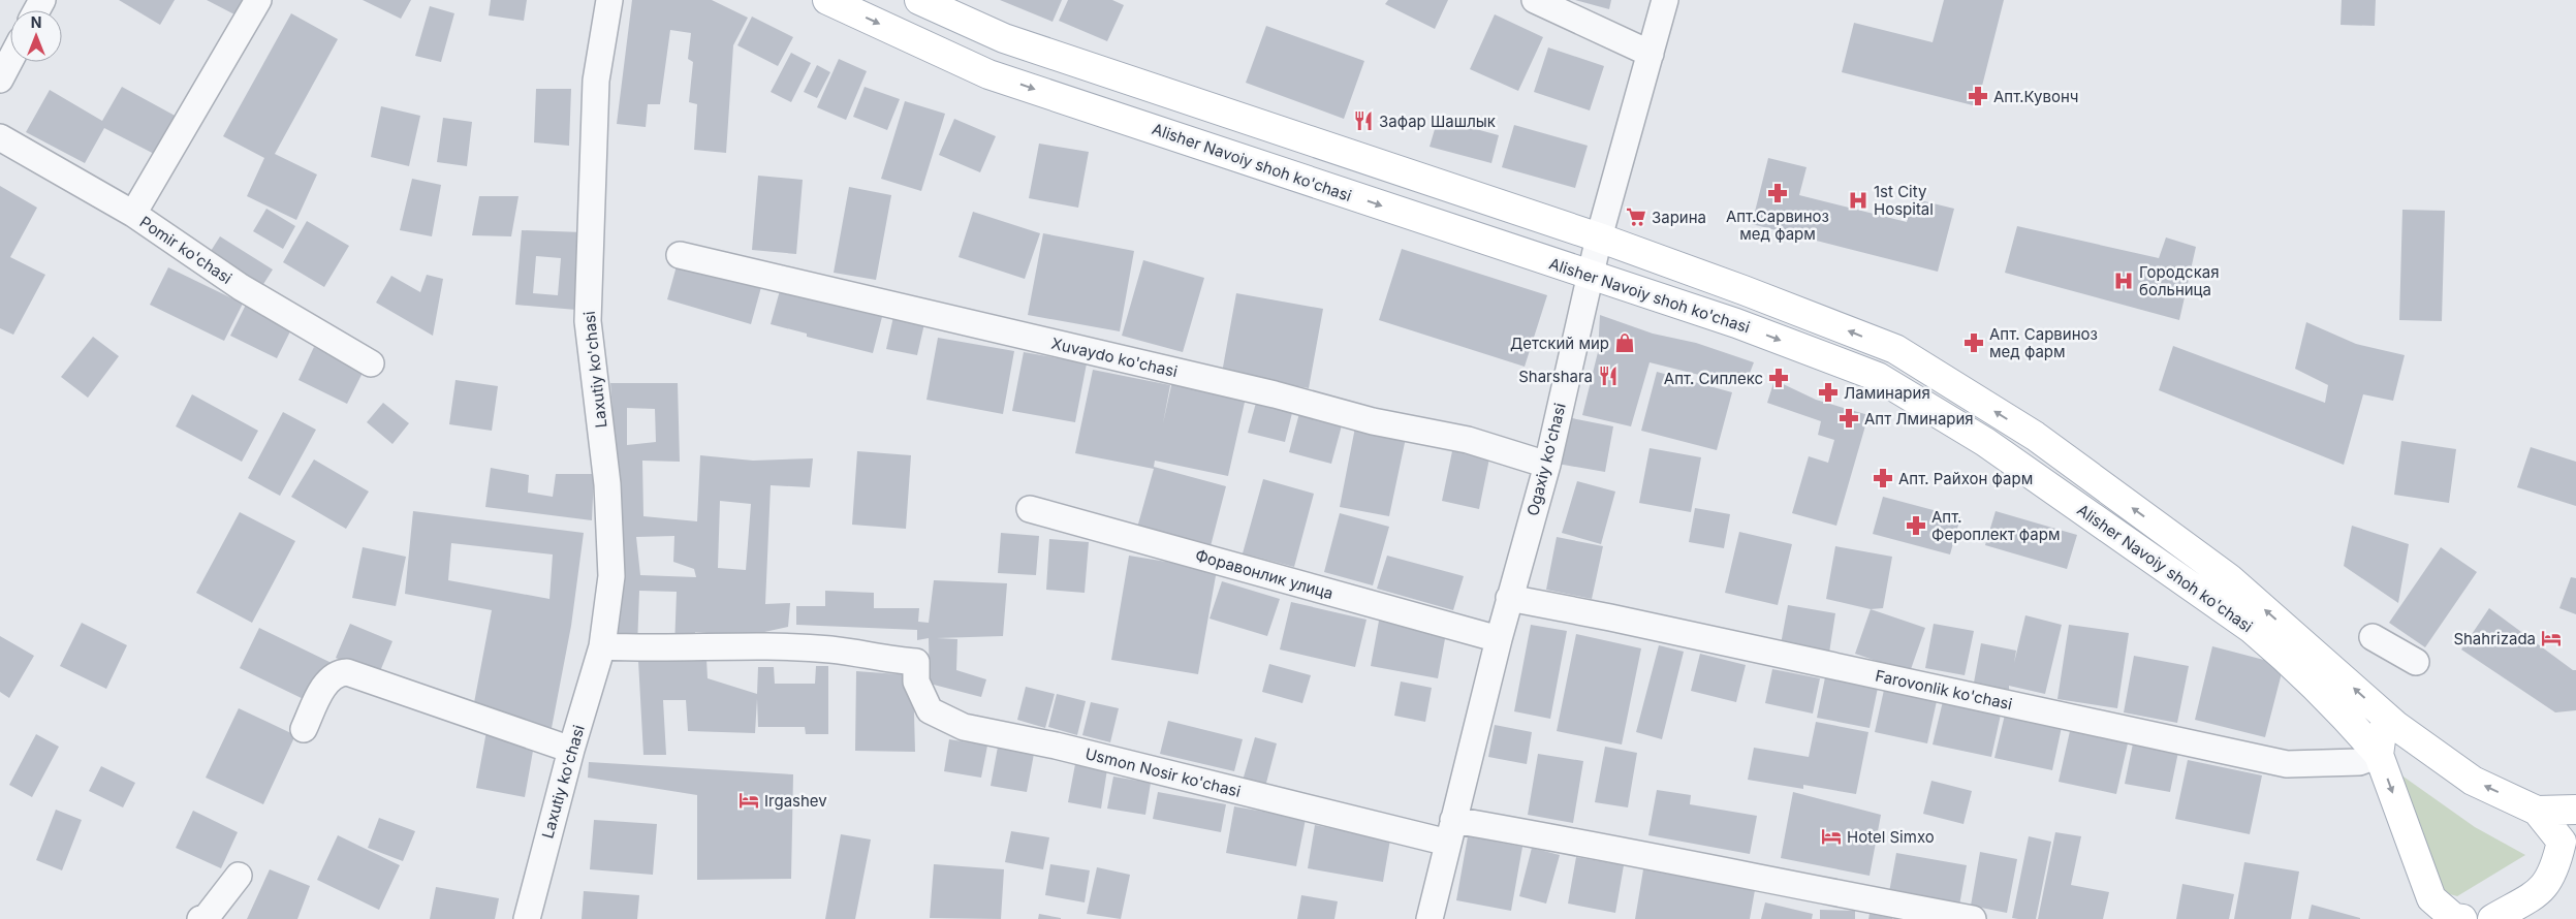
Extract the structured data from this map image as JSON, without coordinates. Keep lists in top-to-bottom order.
{
  "streets": {
    "main road": ["Alisher Navoiy shoh ko'chasi"],
    "street": [
      "Pomir ko'chasi",
      "Xuvaydo ko'chasi",
      "Laxutiy ko'chasi",
      "Ogaxiy ko'chasi",
      "Форавонлик улица",
      "Farovonlik ko'chasi",
      "Usmon Nosir ko'chasi"
    ]
  },
  "crossings": [
    ["Alisher Navoiy shoh ko'chasi", "Ogaxiy ko'chasi"],
    ["Alisher Navoiy shoh ko'chasi", "Farovonlik ko'chasi"],
    ["Xuvaydo ko'chasi", "Ogaxiy ko'chasi"],
    ["Laxutiy ko'chasi", "Usmon Nosir ko'chasi"],
    ["Ogaxiy ko'chasi", "Форавонлик улица"],
    ["Ogaxiy ko'chasi", "Farovonlik ko'chasi"],
    ["Ogaxiy ko'chasi", "Usmon Nosir ko'chasi"]
  ],
  "places": {
    "pharmacy": [
      "Апт.Кувонч",
      "Апт.Сарвиноз мед фарм",
      "Апт. Сарвиноз мед фарм",
      "Апт. Сиплекс",
      "Ламинария",
      "Апт Лминария",
      "Апт. Райхон фарм",
      "Апт. Фероплект фарм"
    ],
    "restaurant": ["Зафар Шашлык", "Sharshara"],
    "hospital": ["1st City Hospital", "Городская больница"],
    "supermarket": ["Зарина"],
    "shop": ["Детский мир"],
    "hotel": ["Shahrizada", "Irgashev", "Hotel Simxo"]
  },
  "north": "top"
}
